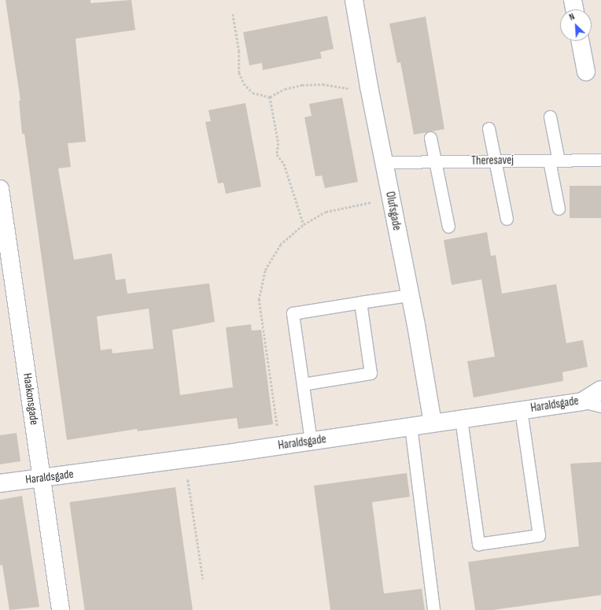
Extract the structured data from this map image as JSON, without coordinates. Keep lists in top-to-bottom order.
{
  "streets": {
    "street": ["Olufsgade", "Haakonsgade", "Haraldsgade"],
    "lane": ["Theresavej"]
  },
  "crossings": [
    ["Theresavej", "Olufsgade"],
    ["Olufsgade", "Haraldsgade"],
    ["Haakonsgade", "Haraldsgade"]
  ],
  "north": "top left"
}
